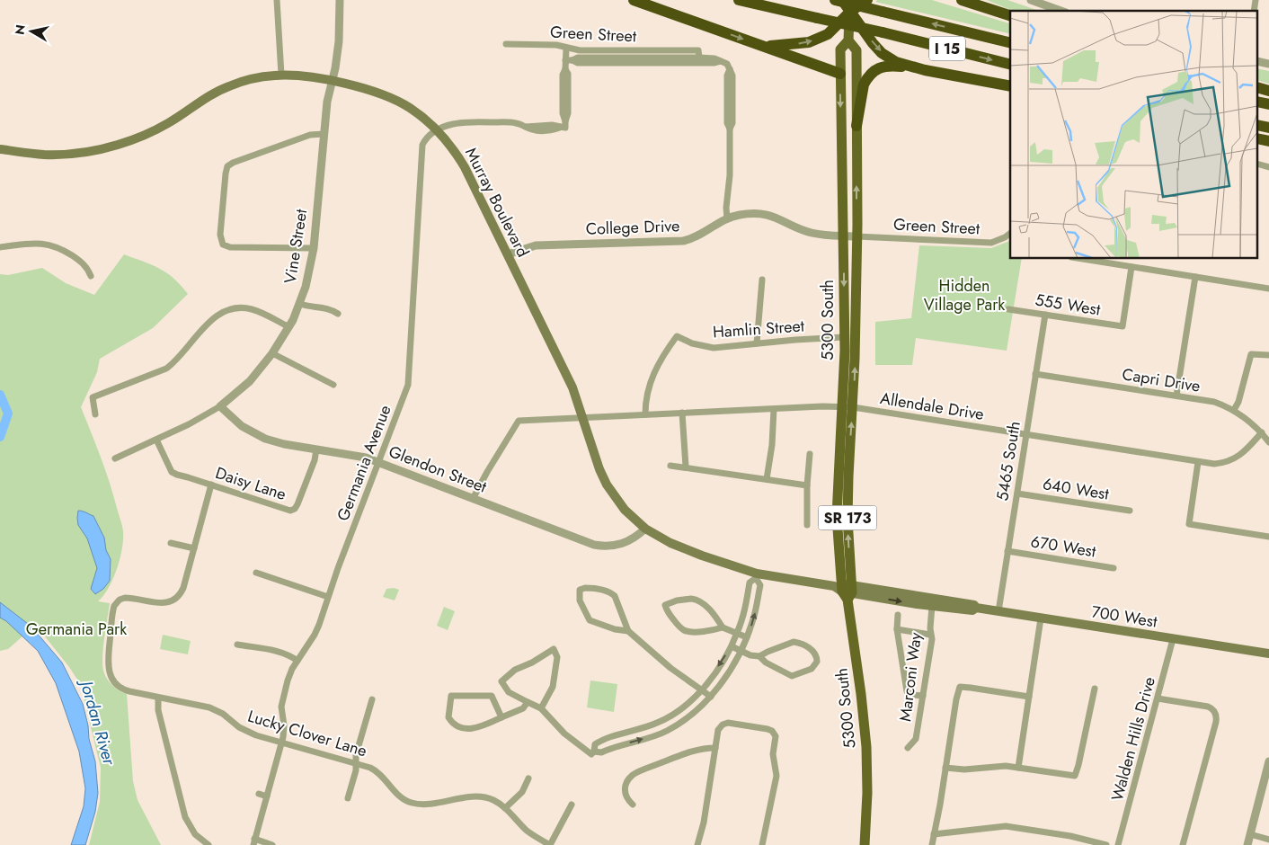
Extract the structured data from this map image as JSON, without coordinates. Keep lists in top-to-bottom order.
{
  "streets": {
    "highway": ["I 15"],
    "main road": [
      "Murray Boulevard",
      "5300 South",
      "SR 173",
      "700 West"
    ],
    "street": [
      "Green Street",
      "College Drive",
      "Vine Street",
      "555 West",
      "Hamlin Street",
      "Capri Drive",
      "Allendale Drive",
      "5465 South",
      "Germania Avenue",
      "Glendon Street",
      "Daisy Lane",
      "640 West",
      "670 West",
      "Marconi Way",
      "Lucky Clover Lane",
      "Walden Hills Drive"
    ]
  },
  "crossings": [
    ["Green Street", "College Drive"],
    ["Green Street", "5300 South"],
    ["Murray Boulevard", "College Drive"],
    ["Murray Boulevard", "Vine Street"],
    ["Murray Boulevard", "5300 South"],
    ["Murray Boulevard", "Allendale Drive"],
    ["Murray Boulevard", "Germania Avenue"],
    ["Murray Boulevard", "Glendon Street"],
    ["Murray Boulevard", "700 West"],
    ["College Drive", "5300 South"],
    ["Vine Street", "Glendon Street"],
    ["Vine Street", "Daisy Lane"],
    ["555 West", "5465 South"],
    ["5300 South", "Hamlin Street"],
    ["5300 South", "Allendale Drive"],
    ["5300 South", "700 West"],
    ["Hamlin Street", "Allendale Drive"],
    ["Capri Drive", "Allendale Drive"],
    ["Capri Drive", "5465 South"],
    ["Allendale Drive", "5465 South"],
    ["Allendale Drive", "Glendon Street"],
    ["5465 South", "640 West"],
    ["5465 South", "670 West"],
    ["5465 South", "700 West"],
    ["Germania Avenue", "Glendon Street"],
    ["Germania Avenue", "Lucky Clover Lane"],
    ["Glendon Street", "Daisy Lane"],
    ["700 West", "Marconi Way"],
    ["700 West", "Walden Hills Drive"]
  ],
  "water": ["Jordan River"],
  "parks": ["Hidden Village Park", "Germania Park"],
  "north": "left"
}
